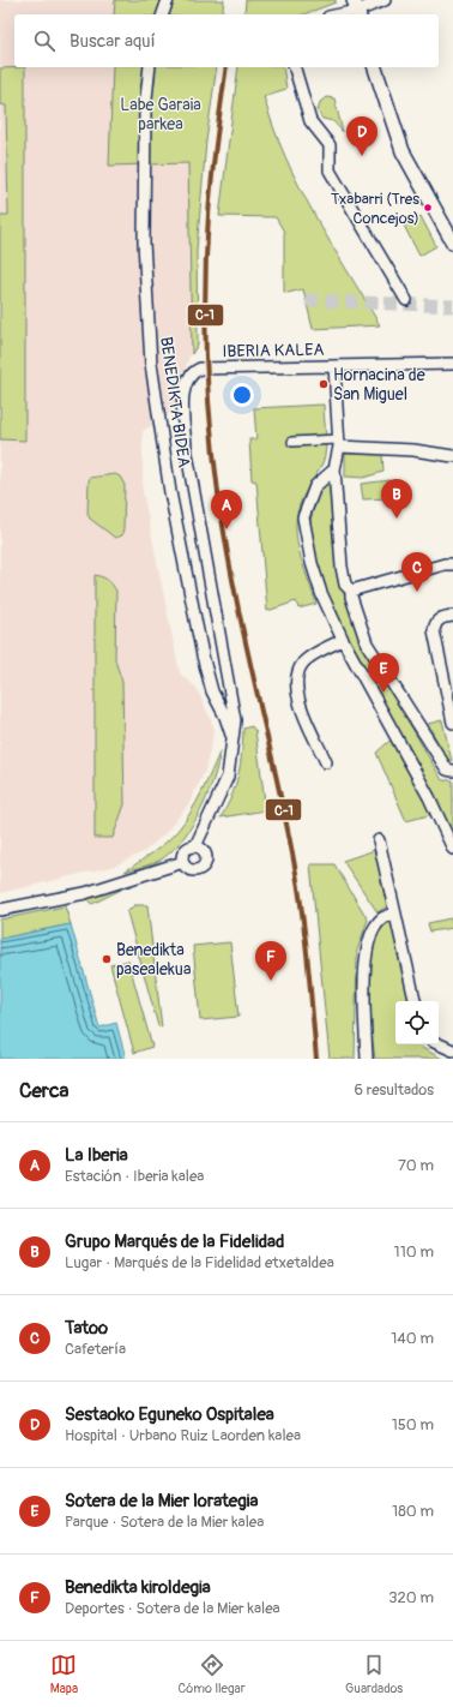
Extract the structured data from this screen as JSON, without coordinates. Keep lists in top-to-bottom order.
{
  "streets": {
    "street": ["IBERIA KALEA", "BENEDIKTA BIDEA"]
  },
  "crossings": [
    ["IBERIA KALEA", "BENEDIKTA BIDEA"]
  ],
  "parks": ["Labe Garaia parkea"],
  "places": ["Txabarri (Tres Concejos)", "Hornacina de San Miguel", "Benedikta pasealekua"],
  "lines": ["transit line C-1"],
  "page": {
    "search": "Buscar aquí",
    "pins": [
      "D",
      "B",
      "A",
      "C",
      "E",
      "F"
    ],
    "heading": ["Cerca", "6 resultados"],
    "list": [
      {
        "mark": "A",
        "name": "La Iberia",
        "note": "Estación · Iberia kalea",
        "value": "70 m"
      },
      {
        "mark": "B",
        "name": "Grupo Marqués de la Fidelidad",
        "note": "Lugar · Marqués de la Fidelidad etxetaldea",
        "value": "110 m"
      },
      {
        "mark": "C",
        "name": "Tatoo",
        "note": "Cafetería",
        "value": "140 m"
      },
      {
        "mark": "D",
        "name": "Sestaoko Eguneko Ospitalea",
        "note": "Hospital · Urbano Ruiz Laorden kalea",
        "value": "150 m"
      },
      {
        "mark": "E",
        "name": "Sotera de la Mier lorategia",
        "note": "Parque · Sotera de la Mier kalea",
        "value": "180 m"
      },
      {
        "mark": "F",
        "name": "Benedikta kiroldegia",
        "note": "Deportes · Sotera de la Mier kalea",
        "value": "320 m"
      }
    ],
    "nav": ["Mapa", "Cómo llegar", "Guardados"]
  }
}
